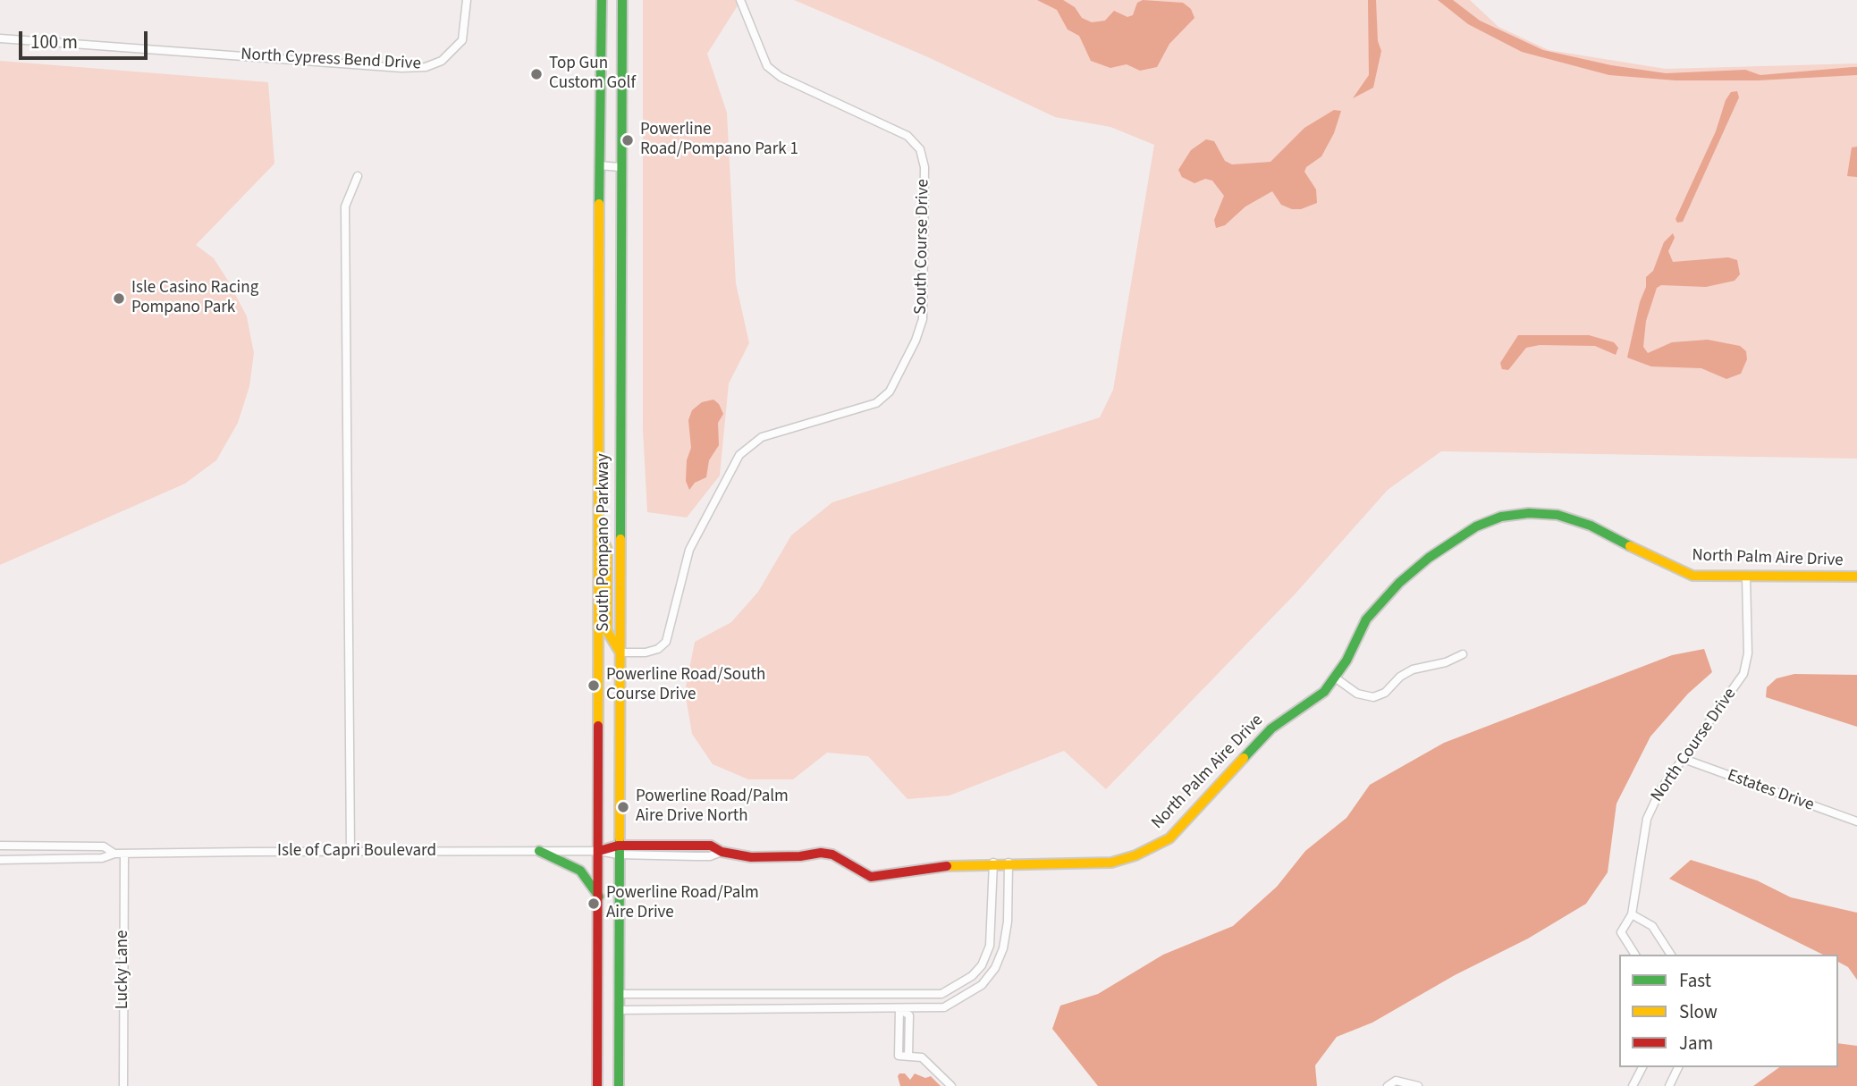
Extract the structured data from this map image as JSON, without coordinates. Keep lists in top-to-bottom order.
{
  "streets": {
    "main road": ["South Pompano Parkway", "North Palm Aire Drive"],
    "street": [
      "North Cypress Bend Drive",
      "South Course Drive",
      "North Course Drive",
      "Estates Drive",
      "Isle of Capri Boulevard",
      "Lucky Lane"
    ]
  },
  "crossings": [
    ["South Course Drive", "South Pompano Parkway"],
    ["South Pompano Parkway", "North Palm Aire Drive"],
    ["South Pompano Parkway", "Isle of Capri Boulevard"],
    ["North Palm Aire Drive", "North Course Drive"],
    ["North Palm Aire Drive", "Isle of Capri Boulevard"],
    ["North Course Drive", "Estates Drive"],
    ["Isle of Capri Boulevard", "Lucky Lane"]
  ],
  "places": [
    "Top Gun Custom Golf",
    "Powerline Road/Pompano Park 1",
    "Isle Casino Racing Pompano Park",
    "Powerline Road/South Course Drive",
    "Powerline Road/Palm Aire Drive North",
    "Powerline Road/Palm Aire Drive"
  ],
  "legend": ["Fast", "Slow", "Jam"],
  "scale_bar": "100 m"
}
